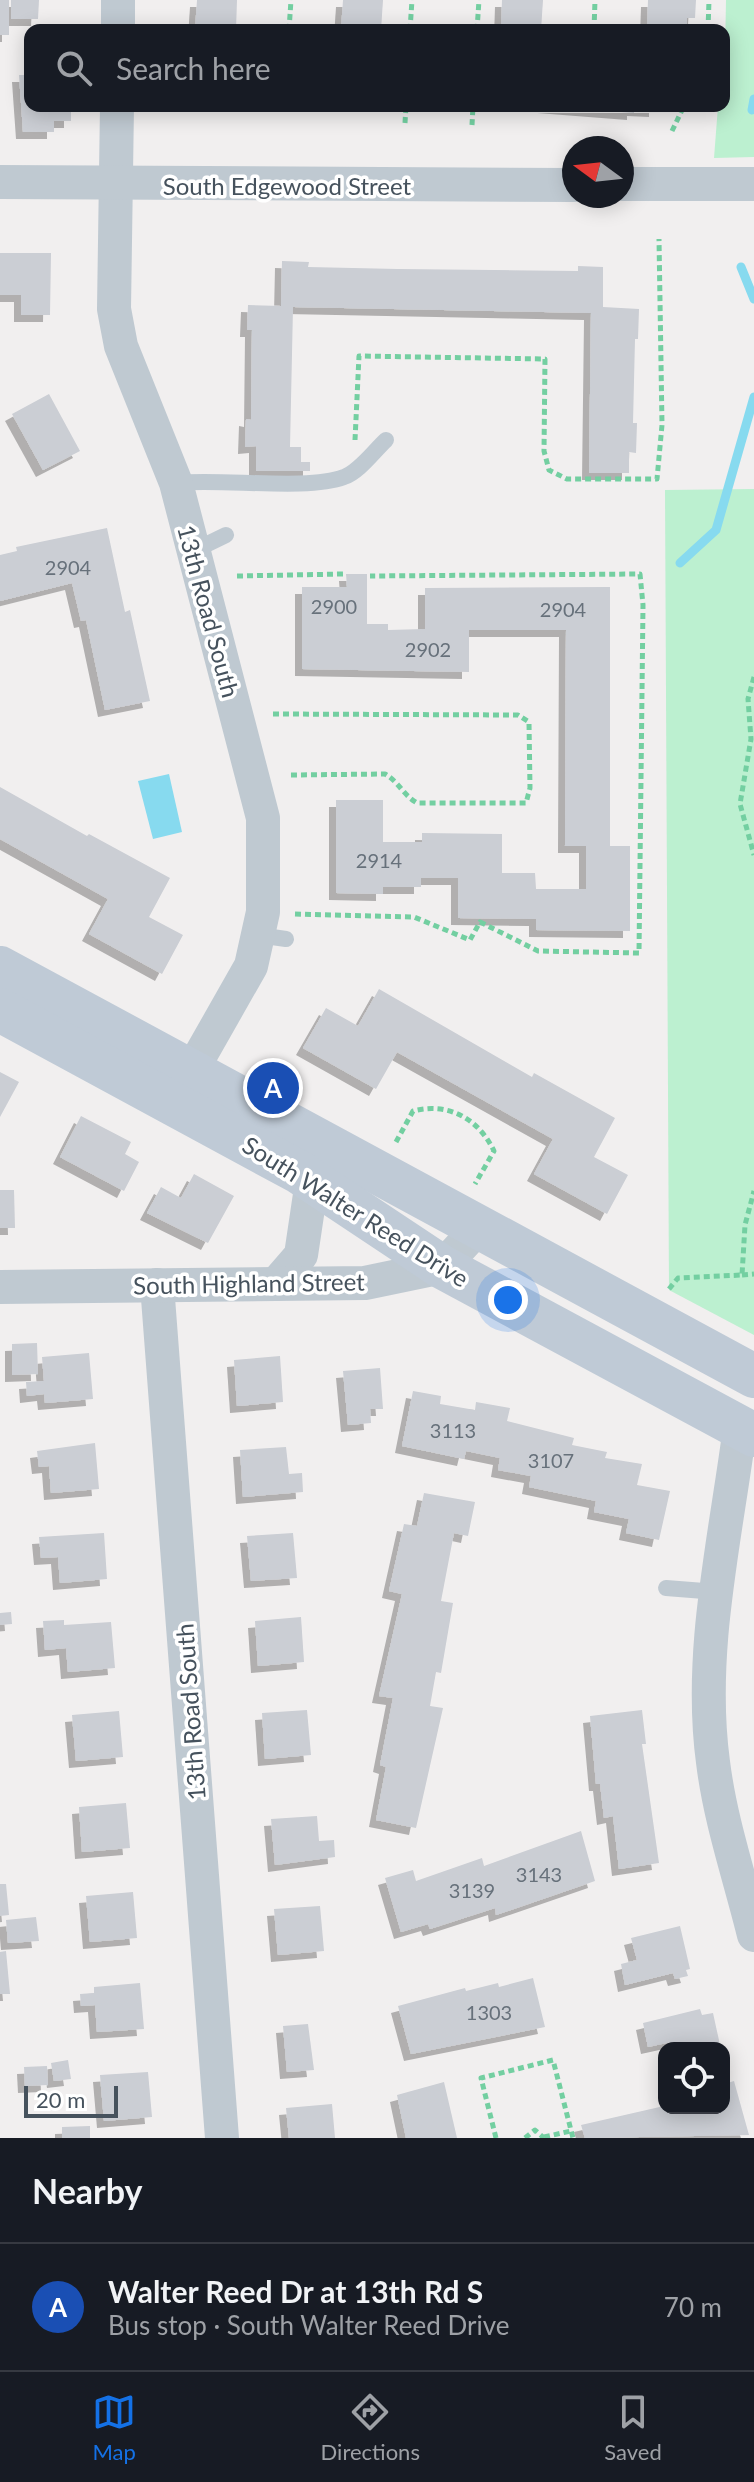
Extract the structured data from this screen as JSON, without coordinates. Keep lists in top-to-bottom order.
{
  "streets": {
    "main road": ["South Walter Reed Drive"],
    "street": ["South Edgewood Street", "13th Road South", "South Highland Street"]
  },
  "crossings": [
    ["South Edgewood Street", "13th Road South"],
    ["13th Road South", "South Walter Reed Drive"],
    ["13th Road South", "South Highland Street"],
    ["South Walter Reed Drive", "South Highland Street"]
  ],
  "house_numbers": [
    "2904",
    "2900",
    "2904",
    "2902",
    "2914",
    "3113",
    "3107",
    "3143",
    "3139",
    "1303"
  ],
  "scale_bar": "20 m",
  "north": "left",
  "page": {
    "search": "Search here",
    "pins": "A",
    "scale": "20 m",
    "heading": "Nearby",
    "list": [
      {
        "mark": "A",
        "name": "Walter Reed Dr at 13th Rd S",
        "note": "Bus stop · South Walter Reed Drive",
        "value": "70 m"
      }
    ],
    "nav": ["Map", "Directions", "Saved"]
  }
}
